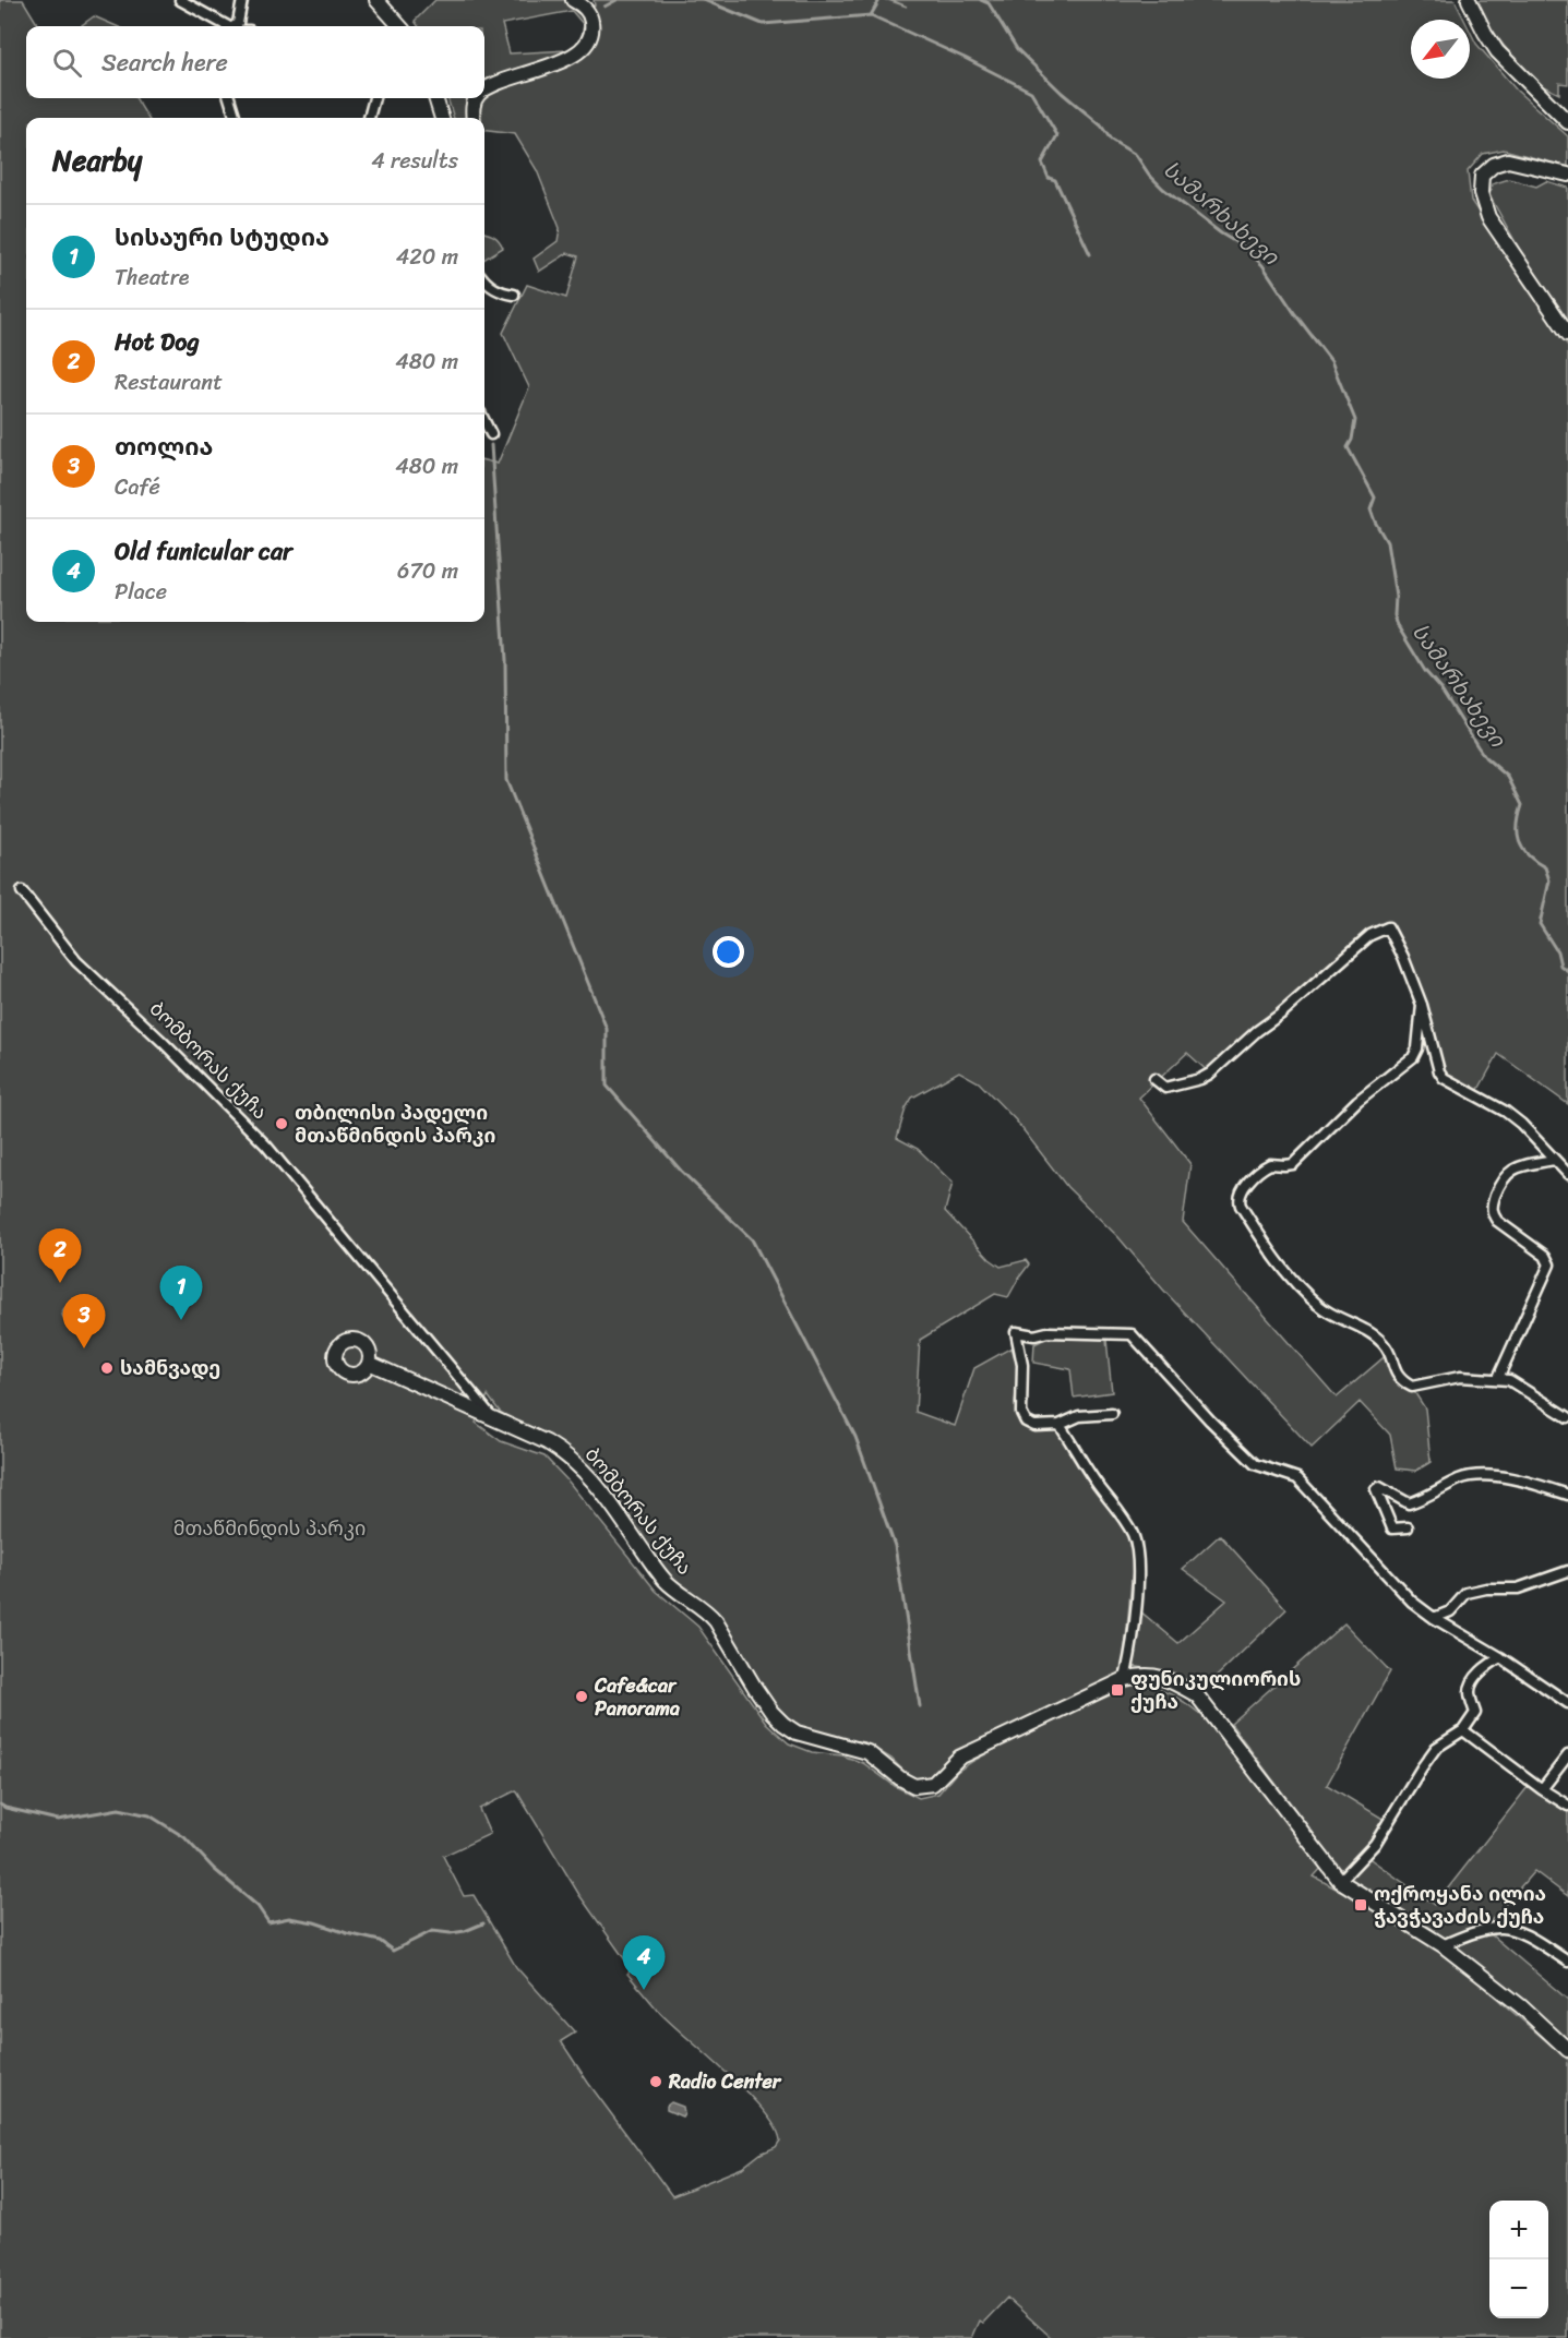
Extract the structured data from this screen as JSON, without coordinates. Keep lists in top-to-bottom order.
{
  "streets": {
    "street": ["ბომბორას ქუჩა"]
  },
  "water": ["სამარხახევი"],
  "parks": ["მთაწმინდის პარკი"],
  "places": {
    "other": [
      "თბილისი პადელი მთაწმინდის პარკი",
      "სამნვადე",
      "Cafe&car Panorama",
      "Radio Center"
    ],
    "transit": ["ფუნიკულიორის ქუჩა", "ოქროყანა ილია ჭავჭავაძის ქუჩა"]
  },
  "north": "bottom left",
  "page": {
    "search": "Search here",
    "heading": ["Nearby", "4 results"],
    "list": [
      {
        "mark": "1",
        "name": "სისაური სტუდია",
        "note": "Theatre",
        "value": "420 m"
      },
      {
        "mark": "2",
        "name": "Hot Dog",
        "note": "Restaurant",
        "value": "480 m"
      },
      {
        "mark": "3",
        "name": "თოლია",
        "note": "Café",
        "value": "480 m"
      },
      {
        "mark": "4",
        "name": "Old funicular car",
        "note": "Place",
        "value": "670 m"
      }
    ],
    "pins": [
      "2",
      "1",
      "3",
      "4"
    ],
    "map_buttons": ["+", "−"]
  }
}
